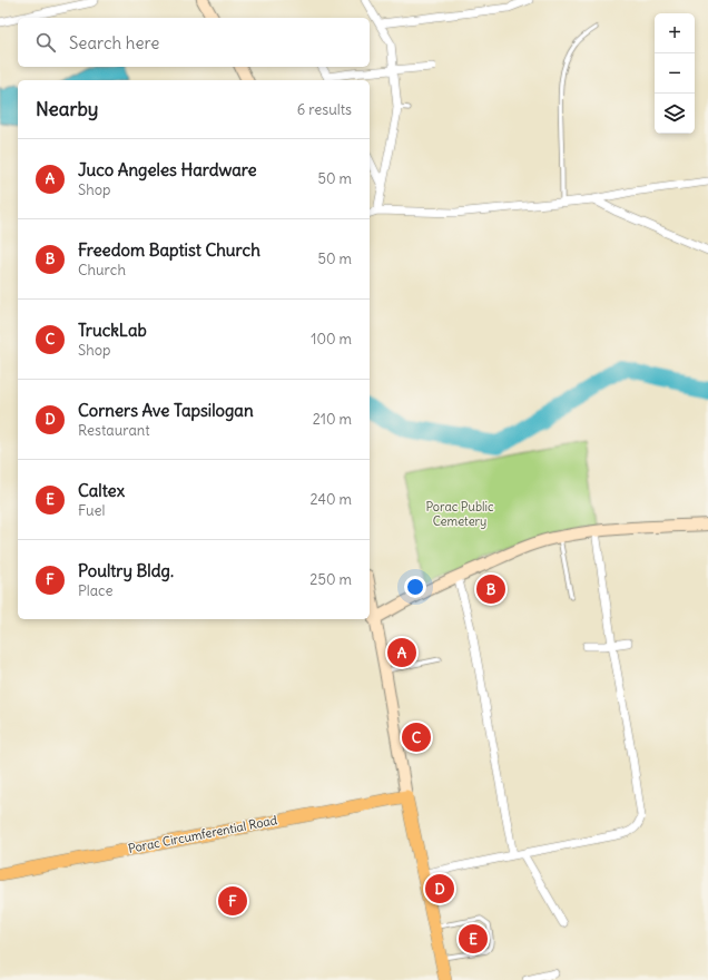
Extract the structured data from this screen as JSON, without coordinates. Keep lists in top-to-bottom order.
{
  "streets": {
    "main road": ["Porac Circumferential Road"]
  },
  "parks": ["Porac Public Cemetery"],
  "page": {
    "map_buttons": ["+", "−"],
    "search": "Search here",
    "heading": ["Nearby", "6 results"],
    "list": [
      {
        "mark": "A",
        "name": "Juco Angeles Hardware",
        "note": "Shop",
        "value": "50 m"
      },
      {
        "mark": "B",
        "name": "Freedom Baptist Church",
        "note": "Church",
        "value": "50 m"
      },
      {
        "mark": "C",
        "name": "TruckLab",
        "note": "Shop",
        "value": "100 m"
      },
      {
        "mark": "D",
        "name": "Corners Ave Tapsilogan",
        "note": "Restaurant",
        "value": "210 m"
      },
      {
        "mark": "E",
        "name": "Caltex",
        "note": "Fuel",
        "value": "240 m"
      },
      {
        "mark": "F",
        "name": "Poultry Bldg.",
        "note": "Place",
        "value": "250 m"
      }
    ],
    "pins": [
      "B",
      "A",
      "C",
      "D",
      "F",
      "E"
    ]
  }
}
